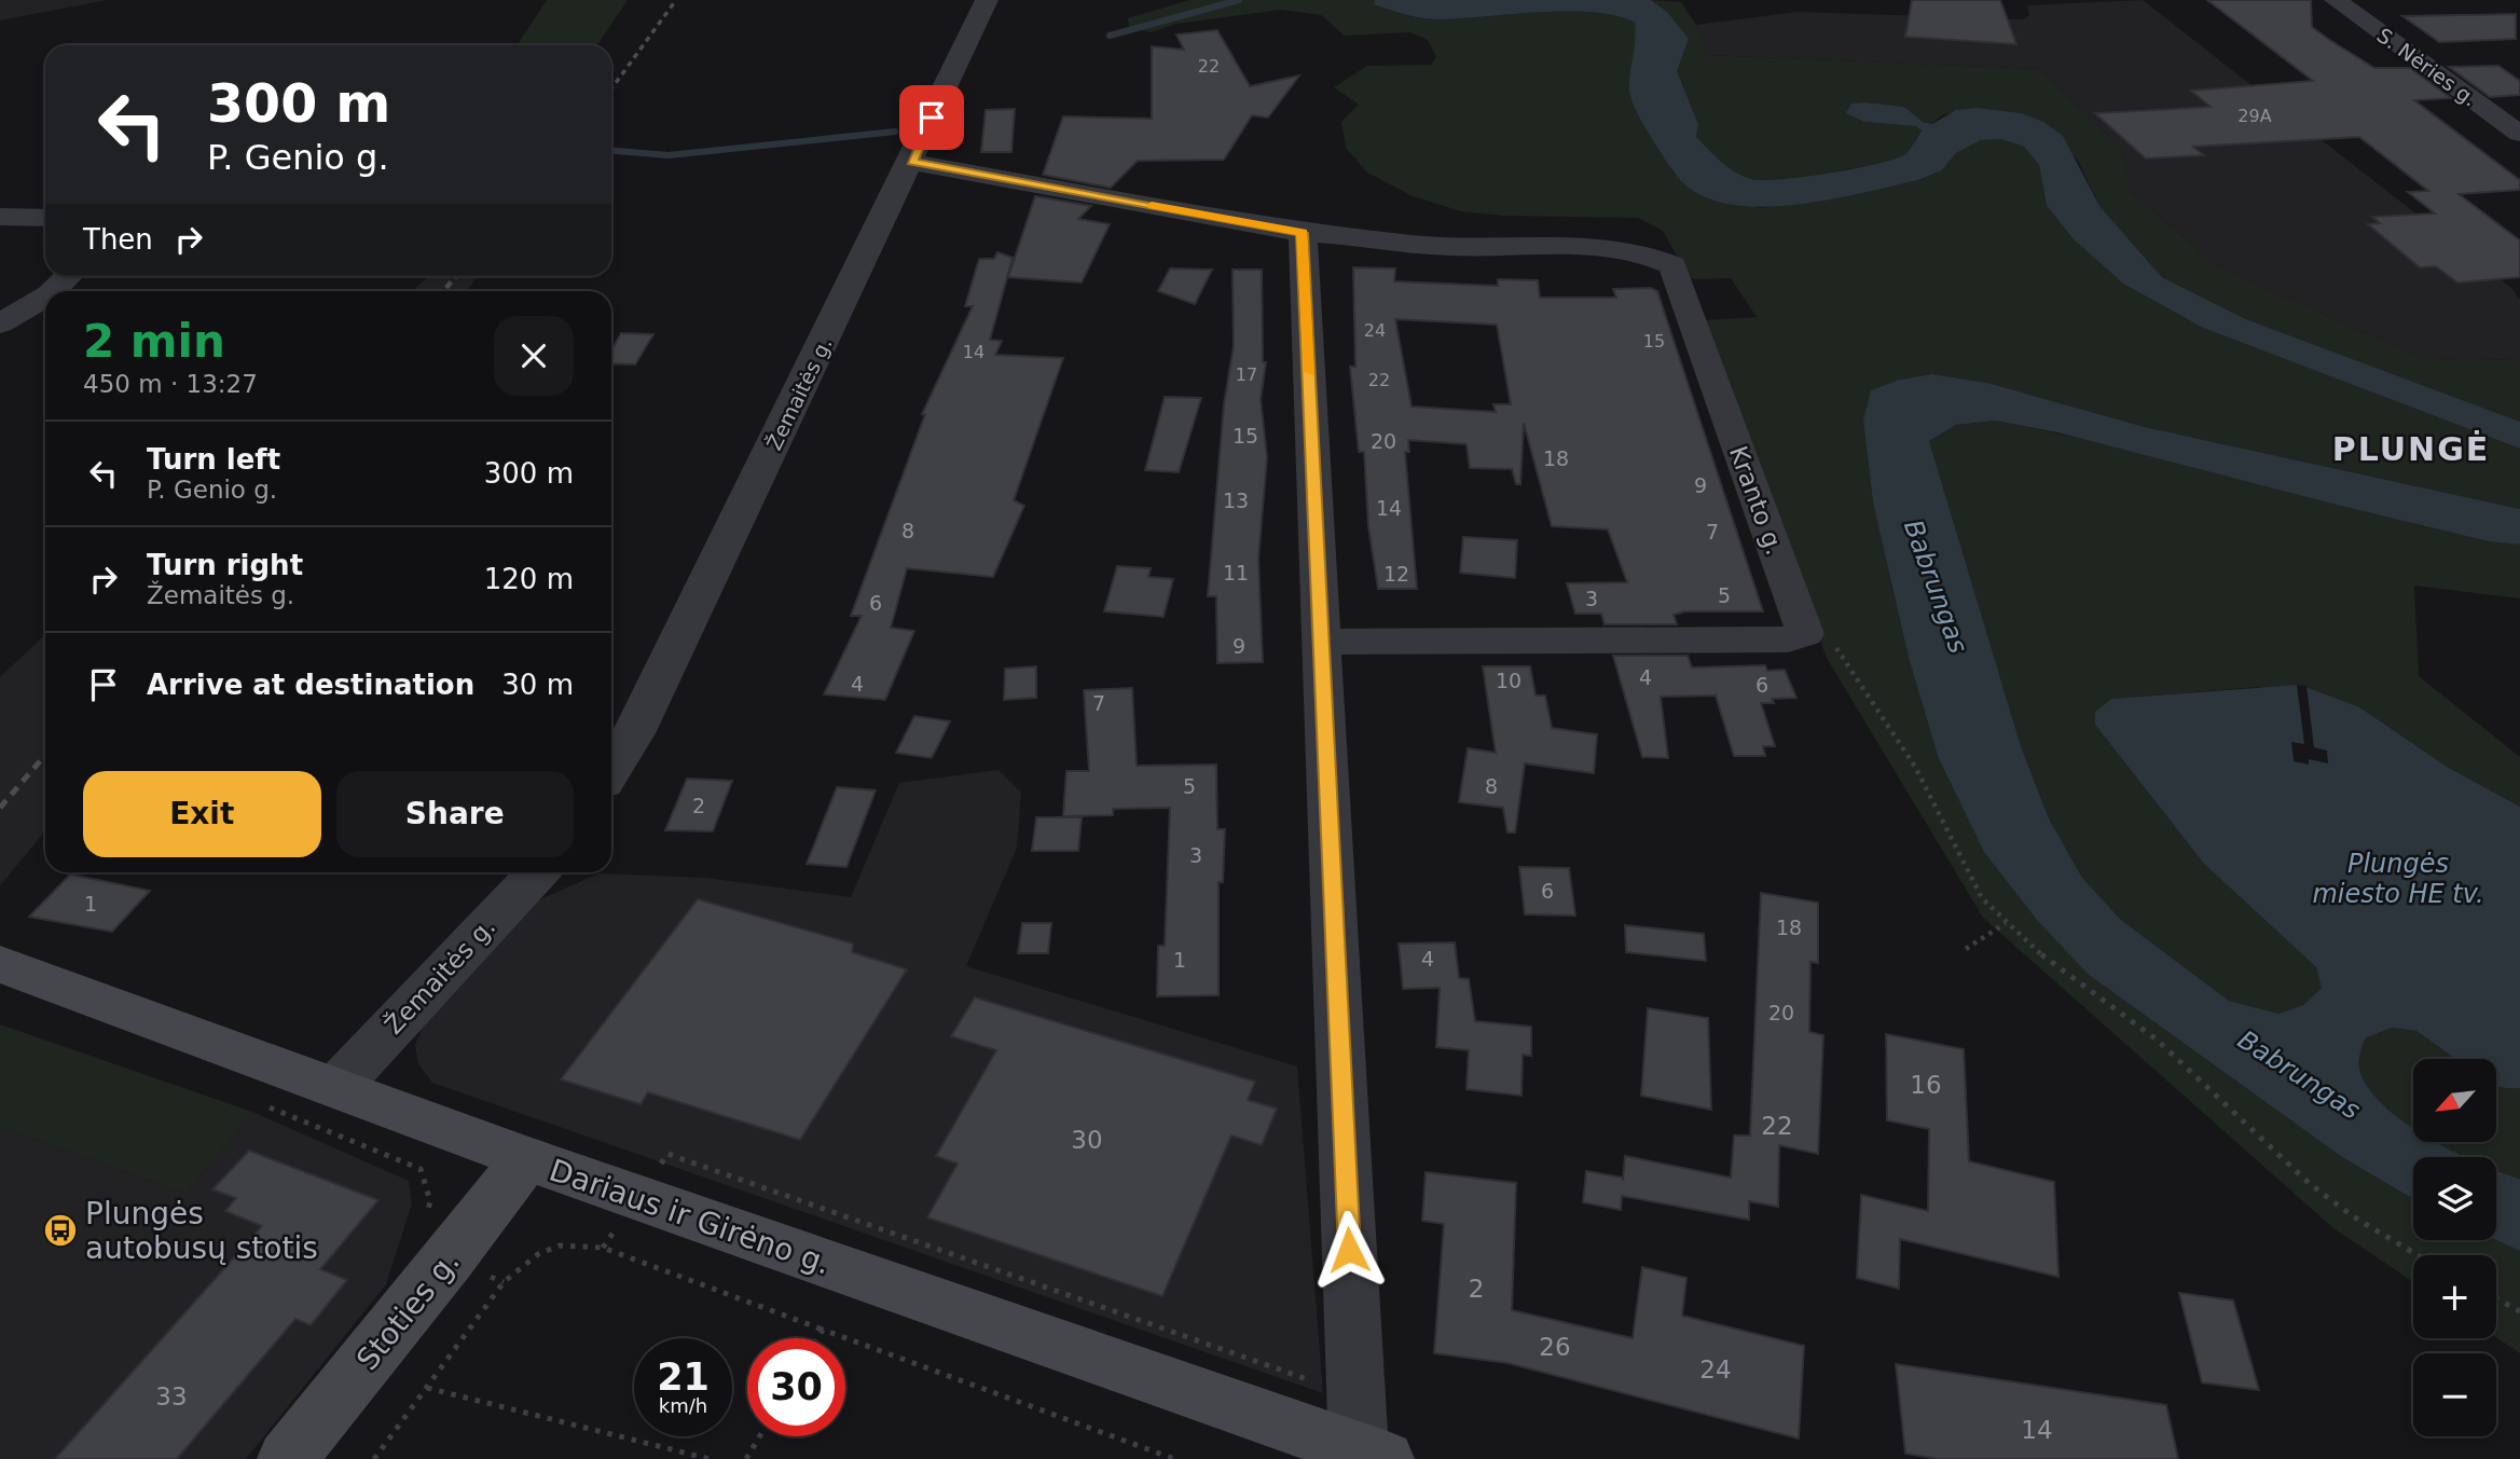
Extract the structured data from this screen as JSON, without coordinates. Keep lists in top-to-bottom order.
{
  "streets": {
    "main road": ["Dariaus ir Girėno g.", "Stoties g."],
    "street": ["S. Nėries g.", "Žemaitės g.", "Kranto g."]
  },
  "crossings": [
    ["Žemaitės g.", "Kranto g."],
    ["Žemaitės g.", "Dariaus ir Girėno g."],
    ["Dariaus ir Girėno g.", "Stoties g."]
  ],
  "districts": ["PLUNGĖ"],
  "water": ["Babrungas", "Plungės miesto HE tv."],
  "places": {
    "bus stop": ["Plungės autobusų stotis"]
  },
  "house_numbers": [
    "22",
    "29A",
    "24",
    "15",
    "14",
    "17",
    "22",
    "15",
    "20",
    "18",
    "9",
    "13",
    "14",
    "8",
    "7",
    "11",
    "12",
    "5",
    "3",
    "6",
    "9",
    "4",
    "10",
    "4",
    "6",
    "7",
    "5",
    "8",
    "2",
    "3",
    "6",
    "1",
    "18",
    "4",
    "1",
    "20",
    "16",
    "22",
    "30",
    "2",
    "26",
    "24",
    "33",
    "14"
  ],
  "north": "bottom left",
  "page": {
    "turn": ["300 m", "P. Genio g."],
    "then": "Then",
    "heading": ["2 min", "450 m · 13:27"],
    "list": [
      {
        "name": "Turn left",
        "note": "P. Genio g.",
        "value": "300 m"
      },
      {
        "name": "Turn right",
        "note": "Žemaitės g.",
        "value": "120 m"
      },
      {
        "name": "Arrive at destination",
        "value": "30 m"
      }
    ],
    "buttons": ["Exit", "Share"],
    "map_buttons": ["+", "−"],
    "speed": "21 km/h",
    "limit": "30"
  }
}
